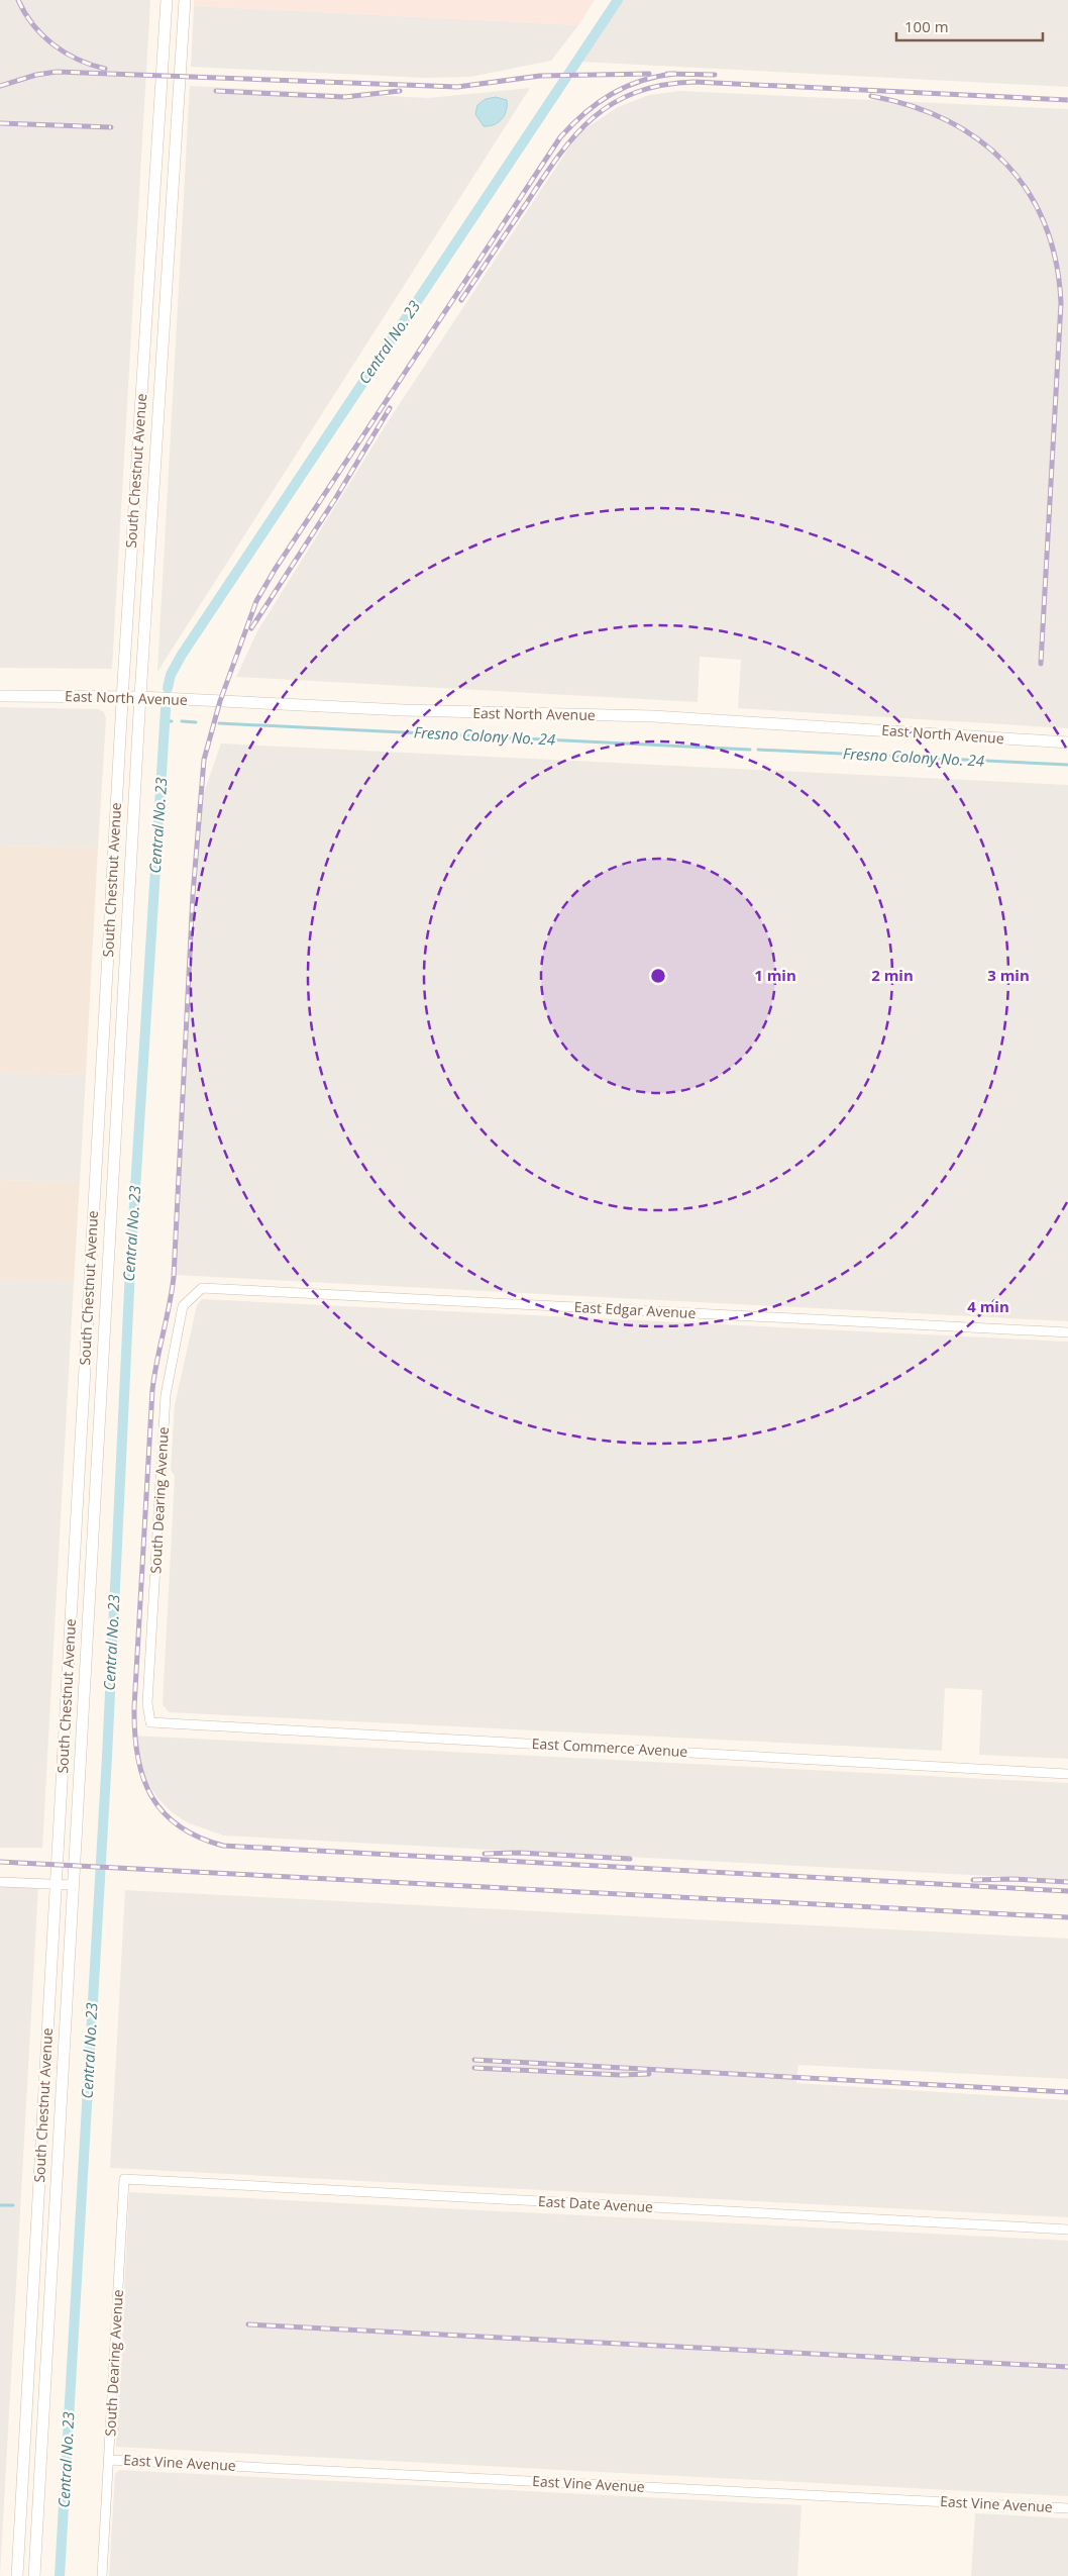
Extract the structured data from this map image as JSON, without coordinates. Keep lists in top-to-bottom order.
{
  "streets": {
    "main road": ["South Chestnut Avenue", "East North Avenue"],
    "street": [
      "East Edgar Avenue",
      "South Dearing Avenue",
      "East Commerce Avenue",
      "East Date Avenue",
      "East Vine Avenue"
    ]
  },
  "crossings": [
    ["South Chestnut Avenue", "East North Avenue"],
    ["East Edgar Avenue", "South Dearing Avenue"],
    ["South Dearing Avenue", "East Commerce Avenue"],
    ["South Dearing Avenue", "East Date Avenue"],
    ["South Dearing Avenue", "East Vine Avenue"]
  ],
  "water": ["Central No. 23", "Fresno Colony No. 24"],
  "scale_bar": "100 m",
  "rings": [
    "1 min",
    "2 min",
    "3 min",
    "4 min"
  ]
}
